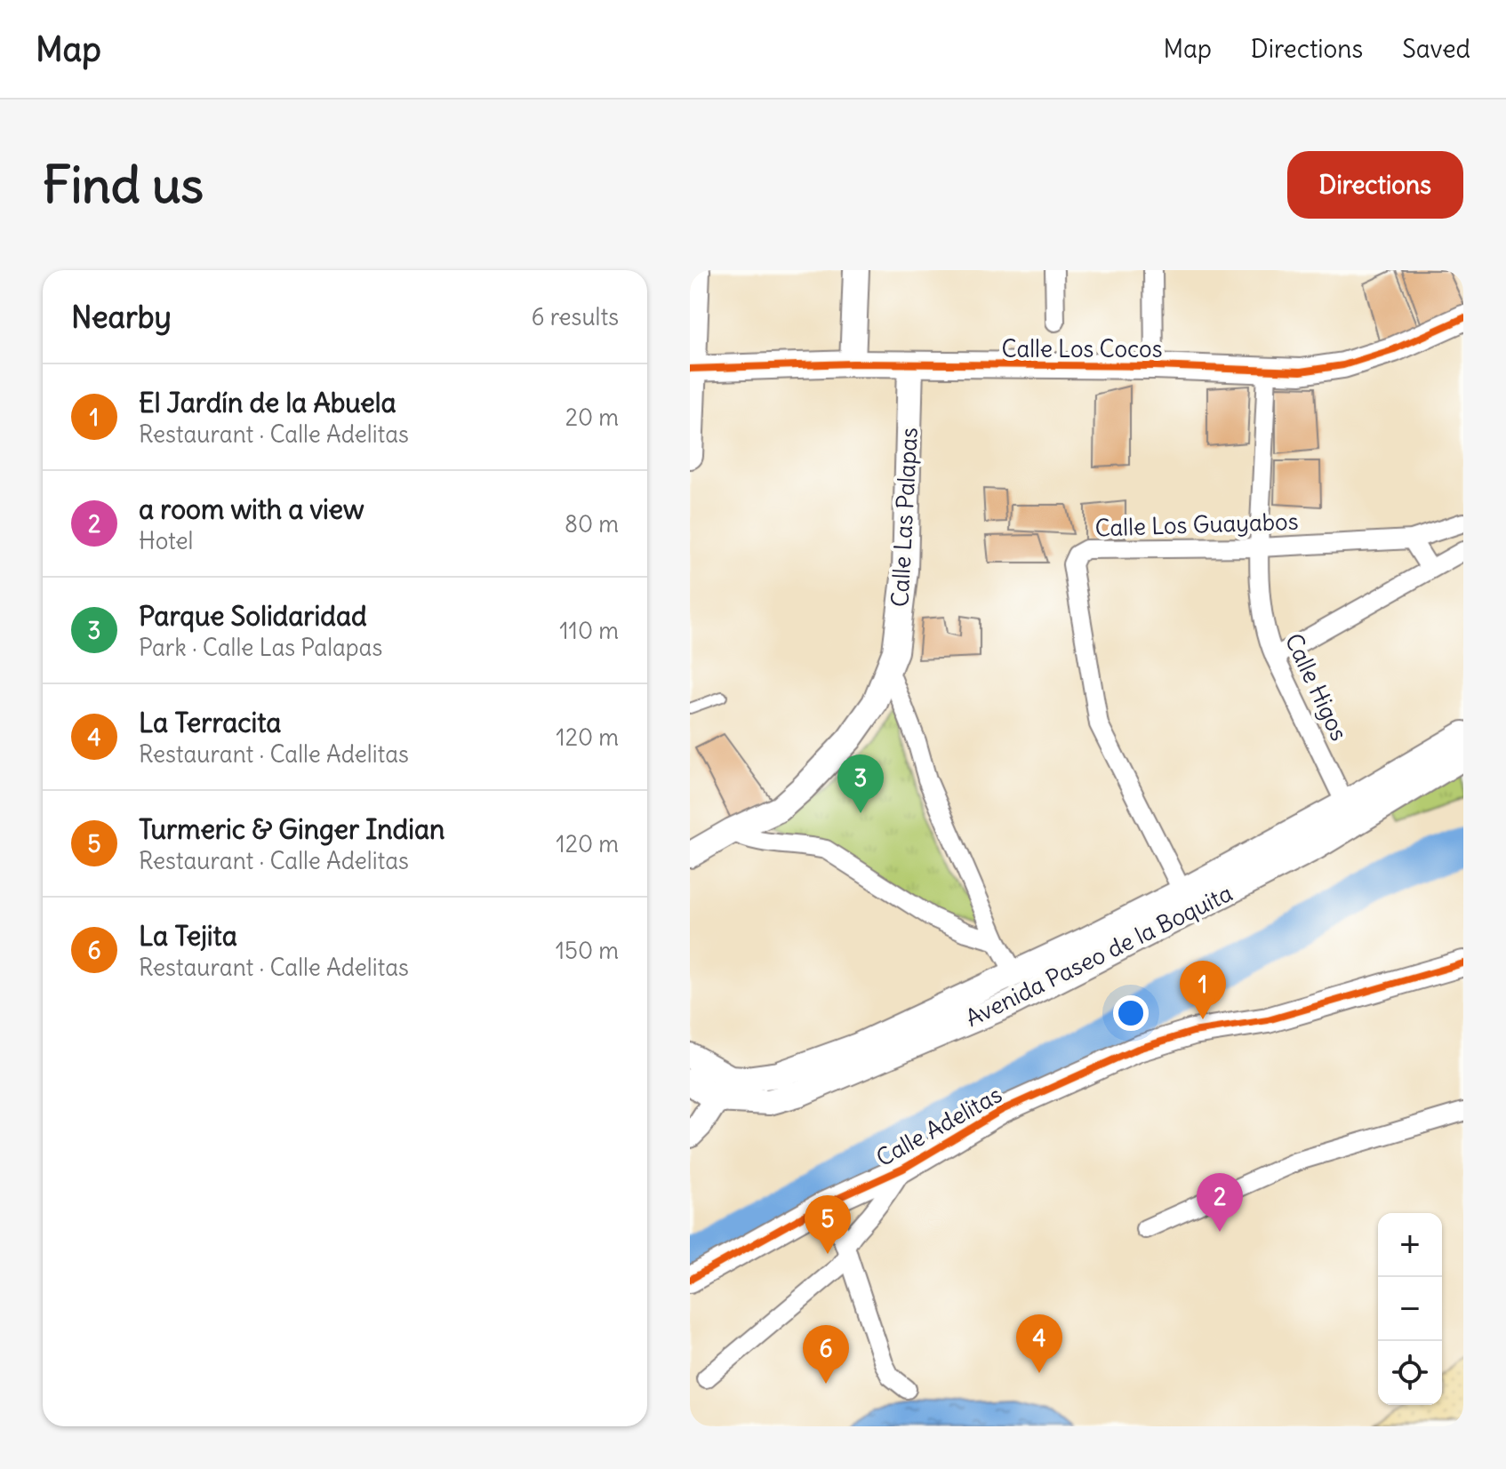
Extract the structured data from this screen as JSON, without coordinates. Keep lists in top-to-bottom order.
{
  "streets": {
    "street": [
      "Calle Los Cocos",
      "Calle Las Palapas",
      "Calle Los Guayabos",
      "Calle Higos",
      "Avenida Paseo de la Boquita",
      "Calle Adelitas"
    ]
  },
  "crossings": [
    ["Calle Los Cocos", "Calle Las Palapas"],
    ["Calle Los Cocos", "Calle Higos"],
    ["Calle Los Guayabos", "Calle Higos"],
    ["Calle Los Guayabos", "Avenida Paseo de la Boquita"],
    ["Calle Higos", "Avenida Paseo de la Boquita"]
  ],
  "page": {
    "header": "Map",
    "nav": ["Map", "Directions", "Saved"],
    "buttons": "Directions",
    "title": "Find us",
    "heading": ["Nearby", "6 results"],
    "list": [
      {
        "mark": "1",
        "name": "El Jardín de la Abuela",
        "note": "Restaurant · Calle Adelitas",
        "value": "20 m"
      },
      {
        "mark": "2",
        "name": "a room with a view",
        "note": "Hotel",
        "value": "80 m"
      },
      {
        "mark": "3",
        "name": "Parque Solidaridad",
        "note": "Park · Calle Las Palapas",
        "value": "110 m"
      },
      {
        "mark": "4",
        "name": "La Terracita",
        "note": "Restaurant · Calle Adelitas",
        "value": "120 m"
      },
      {
        "mark": "5",
        "name": "Turmeric & Ginger Indian",
        "note": "Restaurant · Calle Adelitas",
        "value": "120 m"
      },
      {
        "mark": "6",
        "name": "La Tejita",
        "note": "Restaurant · Calle Adelitas",
        "value": "150 m"
      }
    ],
    "pins": [
      "3",
      "1",
      "2",
      "5",
      "4",
      "6"
    ],
    "map_buttons": ["+", "−"]
  }
}
